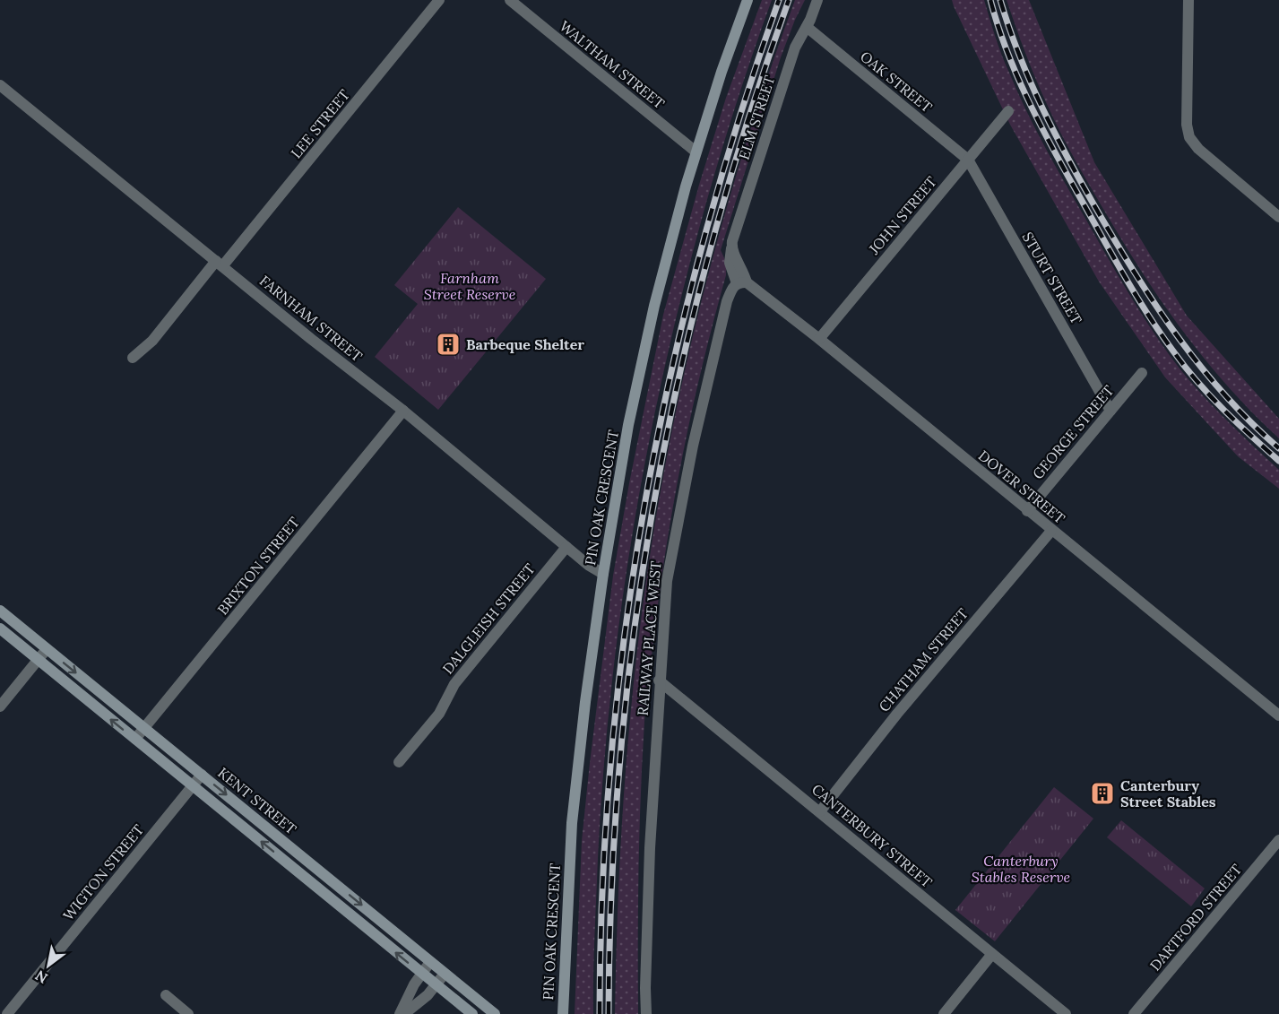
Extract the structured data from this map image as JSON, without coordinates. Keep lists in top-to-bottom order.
{
  "streets": {
    "street": [
      "WALTHAM STREET",
      "OAK STREET",
      "ELM STREET",
      "LEE STREET",
      "JOHN STREET",
      "STURT STREET",
      "FARNHAM STREET",
      "GEORGE STREET",
      "DOVER STREET",
      "PIN OAK CRESCENT",
      "BRIXTON STREET",
      "DALGLEISH STREET",
      "RAILWAY PLACE WEST",
      "CHATHAM STREET",
      "KENT STREET",
      "CANTERBURY STREET",
      "WIGTON STREET",
      "DARTFORD STREET"
    ]
  },
  "crossings": [
    ["WALTHAM STREET", "PIN OAK CRESCENT"],
    ["OAK STREET", "ELM STREET"],
    ["OAK STREET", "JOHN STREET"],
    ["OAK STREET", "STURT STREET"],
    ["ELM STREET", "DOVER STREET"],
    ["ELM STREET", "RAILWAY PLACE WEST"],
    ["LEE STREET", "FARNHAM STREET"],
    ["JOHN STREET", "STURT STREET"],
    ["JOHN STREET", "DOVER STREET"],
    ["STURT STREET", "GEORGE STREET"],
    ["FARNHAM STREET", "PIN OAK CRESCENT"],
    ["FARNHAM STREET", "BRIXTON STREET"],
    ["FARNHAM STREET", "DALGLEISH STREET"],
    ["GEORGE STREET", "DOVER STREET"],
    ["DOVER STREET", "RAILWAY PLACE WEST"],
    ["DOVER STREET", "CHATHAM STREET"],
    ["BRIXTON STREET", "KENT STREET"],
    ["RAILWAY PLACE WEST", "CANTERBURY STREET"],
    ["CHATHAM STREET", "CANTERBURY STREET"],
    ["KENT STREET", "WIGTON STREET"]
  ],
  "parks": ["Farnham Street Reserve", "Canterbury Stables Reserve"],
  "places": {
    "building": ["Barbeque Shelter", "Canterbury Street Stables"]
  },
  "north": "bottom left"
}
